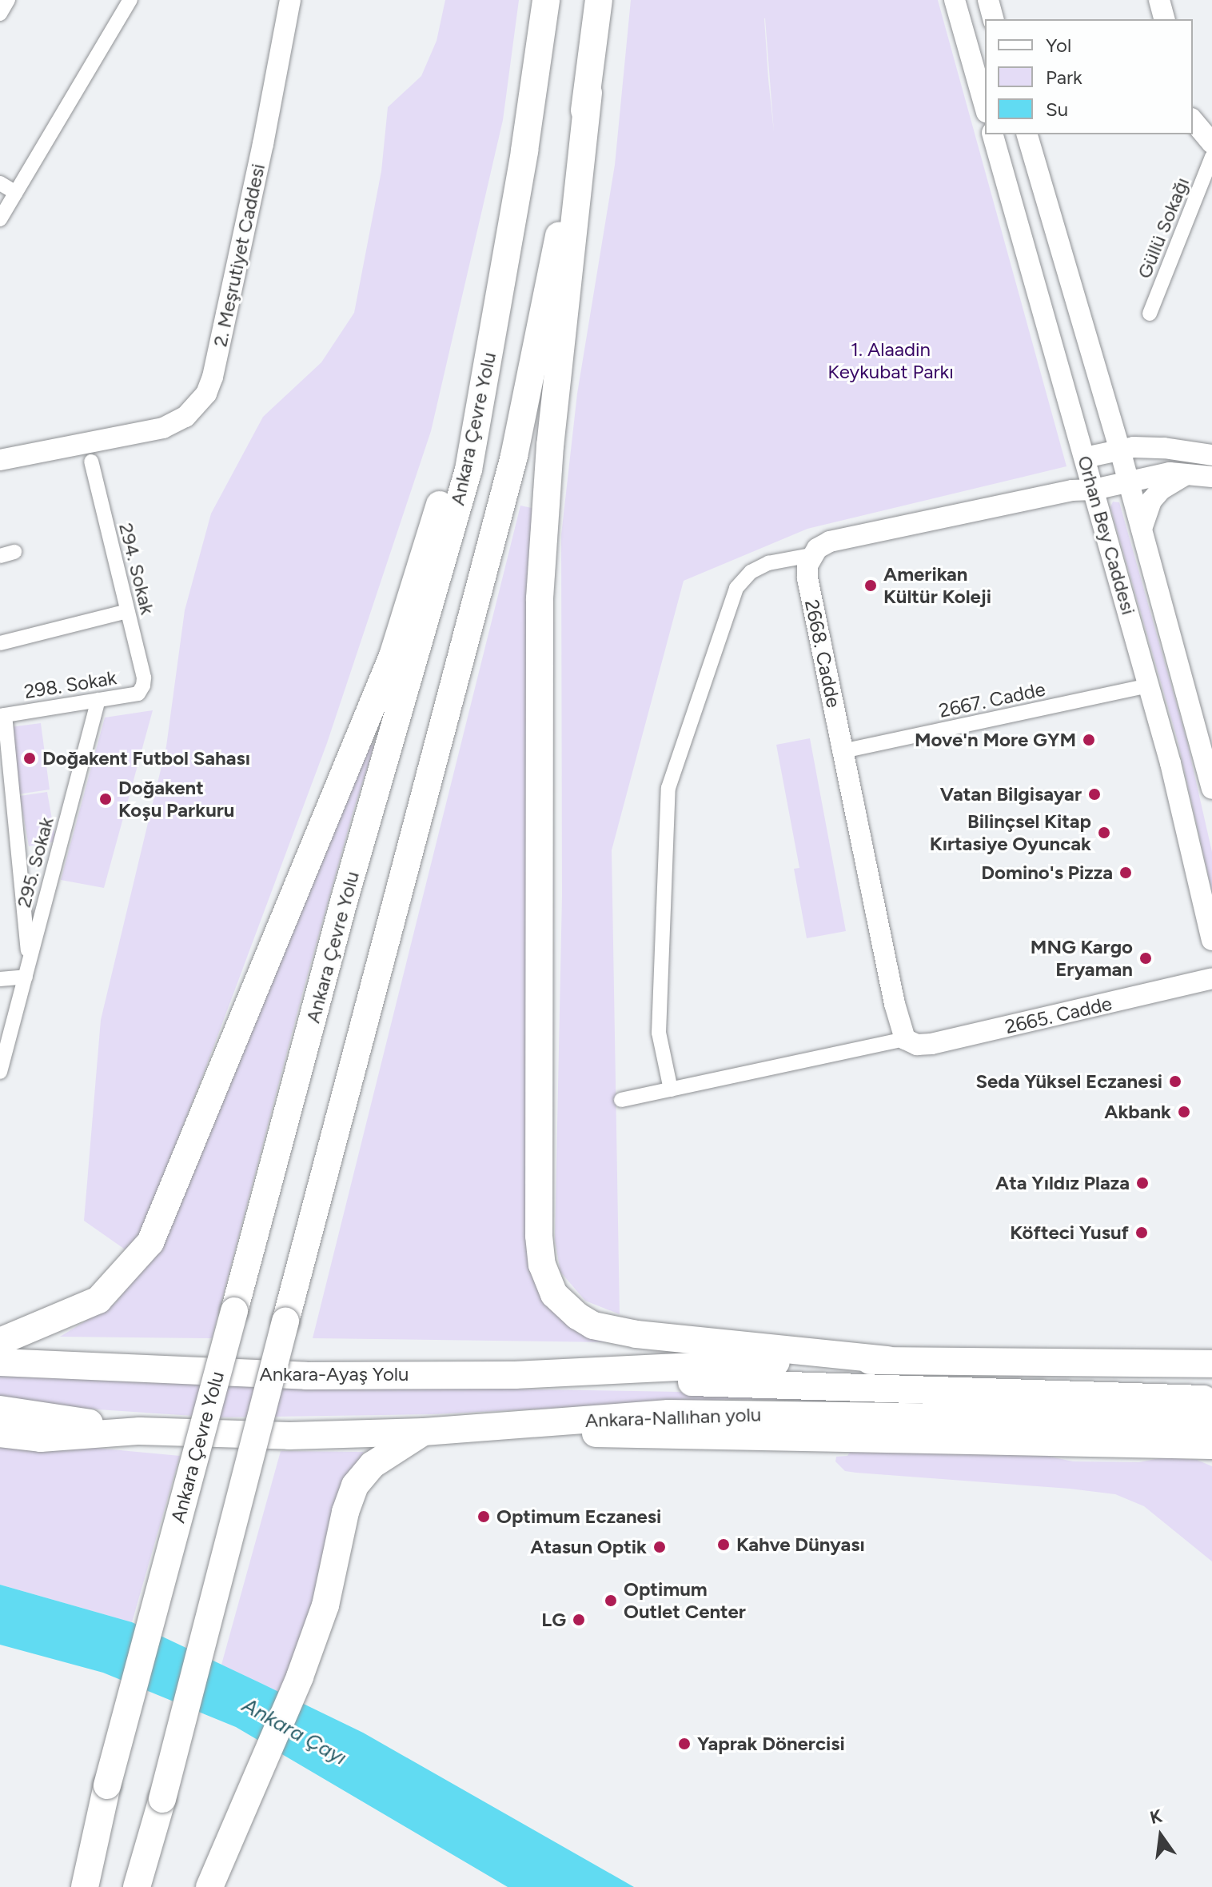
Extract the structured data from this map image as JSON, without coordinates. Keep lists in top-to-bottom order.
{
  "streets": {
    "highway": ["Ankara Çevre Yolu", "Ankara-Ayaş Yolu", "Ankara-Nallıhan yolu"],
    "main road": [
      "2. Meşrutiyet Caddesi",
      "Orhan Bey Caddesi",
      "2668. Cadde",
      "2665. Cadde"
    ],
    "street": [
      "Güllü Sokağı",
      "294. Sokak",
      "298. Sokak",
      "2667. Cadde",
      "295. Sokak"
    ]
  },
  "crossings": [
    ["Orhan Bey Caddesi", "2667. Cadde"],
    ["294. Sokak", "298. Sokak"],
    ["2668. Cadde", "2667. Cadde"],
    ["2668. Cadde", "2665. Cadde"],
    ["298. Sokak", "295. Sokak"],
    ["Ankara-Ayaş Yolu", "Ankara-Nallıhan yolu"]
  ],
  "water": ["Ankara Çayı"],
  "parks": ["1. Alaadin Keykubat Parkı"],
  "places": [
    "Amerikan Kültür Koleji",
    "Move'n More GYM",
    "Doğakent Futbol Sahası",
    "Vatan Bilgisayar",
    "Doğakent Koşu Parkuru",
    "Bilinçsel Kitap Kırtasiye Oyuncak",
    "Domino's Pizza",
    "MNG Kargo Eryaman",
    "Seda Yüksel Eczanesi",
    "Akbank",
    "Ata Yıldız Plaza",
    "Köfteci Yusuf",
    "Optimum Eczanesi",
    "Kahve Dünyası",
    "Atasun Optik",
    "Optimum Outlet Center",
    "LG",
    "Yaprak Dönercisi"
  ],
  "legend": ["Yol", "Park", "Su"],
  "north": "top"
}
